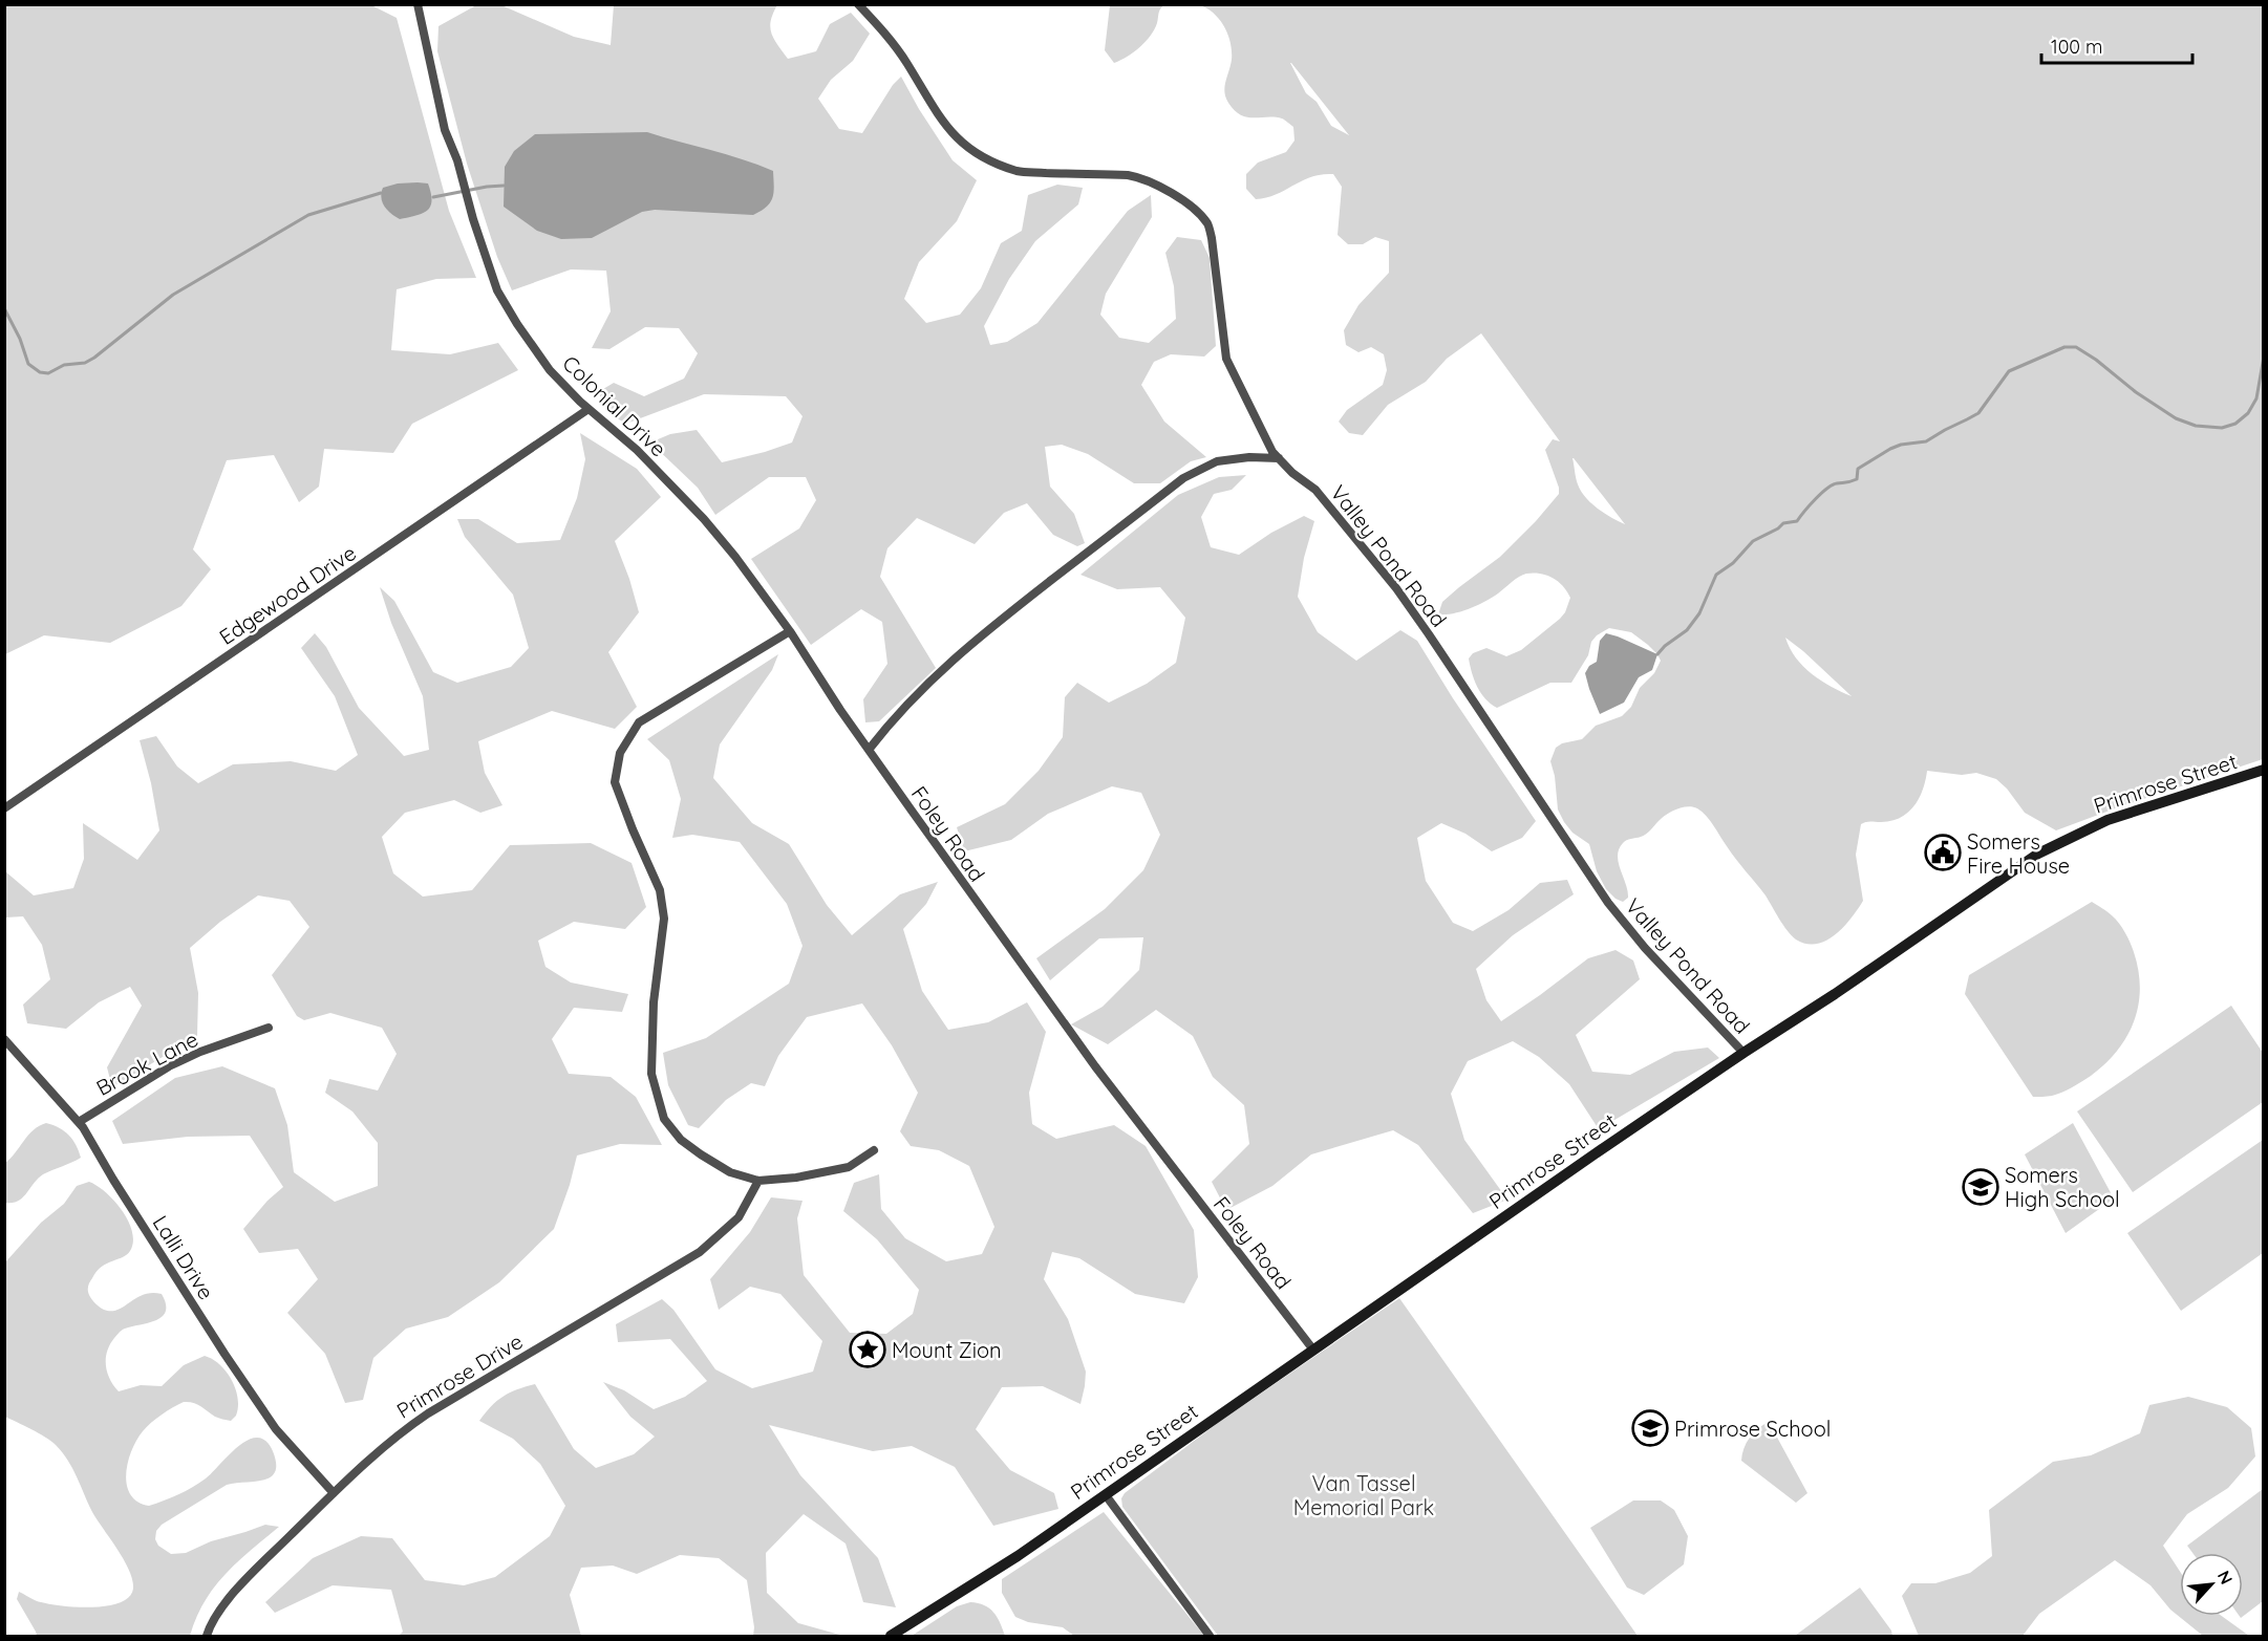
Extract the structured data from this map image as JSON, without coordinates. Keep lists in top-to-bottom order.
{
  "streets": {
    "main road": ["Primrose Street"],
    "street": [
      "Colonial Drive",
      "Valley Pond Road",
      "Edgewood Drive",
      "Foley Road",
      "Brook Lane",
      "Lalli Drive",
      "Primrose Drive"
    ]
  },
  "crossings": [
    ["Colonial Drive", "Edgewood Drive"],
    ["Colonial Drive", "Foley Road"],
    ["Valley Pond Road", "Primrose Street"],
    ["Primrose Street", "Foley Road"],
    ["Brook Lane", "Lalli Drive"],
    ["Lalli Drive", "Primrose Drive"]
  ],
  "parks": ["Van Tassel Memorial Park"],
  "places": {
    "public building": ["Somers Fire House"],
    "school or university": ["Somers High School", "Primrose School"],
    "place": ["Mount Zion"]
  },
  "scale_bar": "100 m",
  "north": "top right"
}
